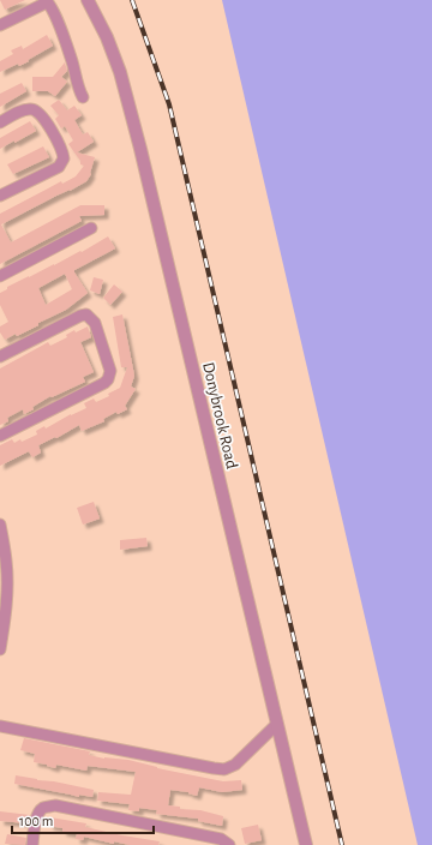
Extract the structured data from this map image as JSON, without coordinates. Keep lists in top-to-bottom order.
{
  "streets": {
    "street": ["Donybrook Road"]
  },
  "scale_bar": "100 m"
}
